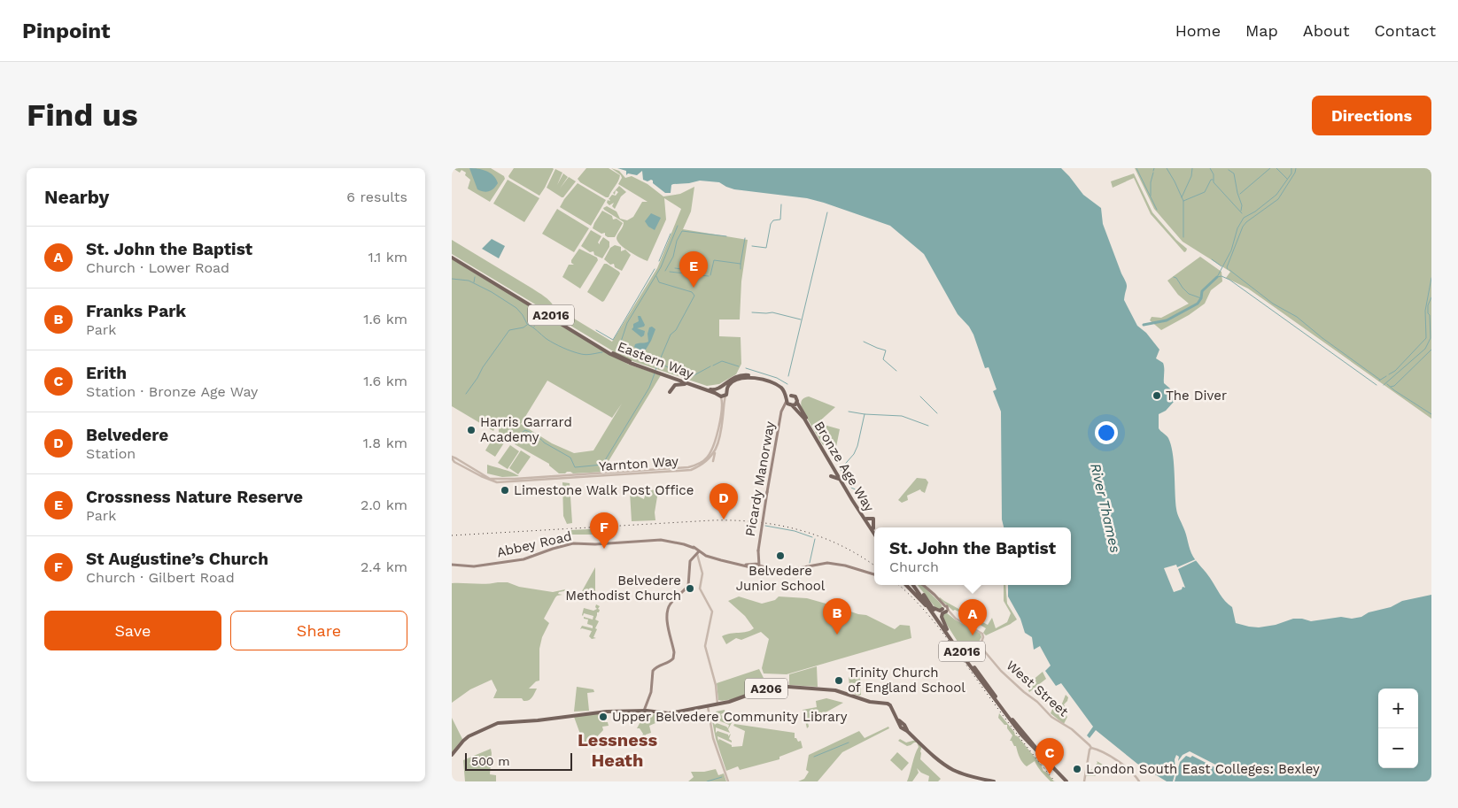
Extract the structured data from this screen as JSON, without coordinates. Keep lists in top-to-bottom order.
{
  "streets": {
    "main road": [
      "A2016",
      "Eastern Way",
      "Bronze Age Way",
      "Picardy Manorway",
      "Abbey Road",
      "A206"
    ],
    "street": ["Yarnton Way", "West Street"]
  },
  "crossings": [
    ["Eastern Way", "Yarnton Way"],
    ["Bronze Age Way", "Picardy Manorway"],
    ["Picardy Manorway", "Abbey Road"]
  ],
  "districts": ["Lessness Heath"],
  "water": ["River Thames"],
  "places": [
    "The Diver",
    "Harris Garrard Academy",
    "Limestone Walk Post Office",
    "Belvedere Junior School",
    "Belvedere Methodist Church",
    "Trinity Church of England School",
    "Upper Belvedere Community Library",
    "London South East Colleges: Bexley"
  ],
  "scale_bar": "500 m",
  "page": {
    "header": "Pinpoint",
    "nav": [
      "Home",
      "Map",
      "About",
      "Contact"
    ],
    "buttons": [
      "Directions",
      ["Save", "Share"]
    ],
    "title": "Find us",
    "heading": ["Nearby", "6 results"],
    "list": [
      {
        "mark": "A",
        "name": "St. John the Baptist",
        "note": "Church · Lower Road",
        "value": "1.1 km"
      },
      {
        "mark": "B",
        "name": "Franks Park",
        "note": "Park",
        "value": "1.6 km"
      },
      {
        "mark": "C",
        "name": "Erith",
        "note": "Station · Bronze Age Way",
        "value": "1.6 km"
      },
      {
        "mark": "D",
        "name": "Belvedere",
        "note": "Station",
        "value": "1.8 km"
      },
      {
        "mark": "E",
        "name": "Crossness Nature Reserve",
        "note": "Park",
        "value": "2.0 km"
      },
      {
        "mark": "F",
        "name": "St Augustine’s Church",
        "note": "Church · Gilbert Road",
        "value": "2.4 km"
      }
    ],
    "pins": [
      "E",
      "D",
      "F",
      "B",
      "A",
      "C"
    ],
    "popup": ["St. John the Baptist", "Church"],
    "map_buttons": ["+", "−"],
    "scale": "500 m"
  }
}
